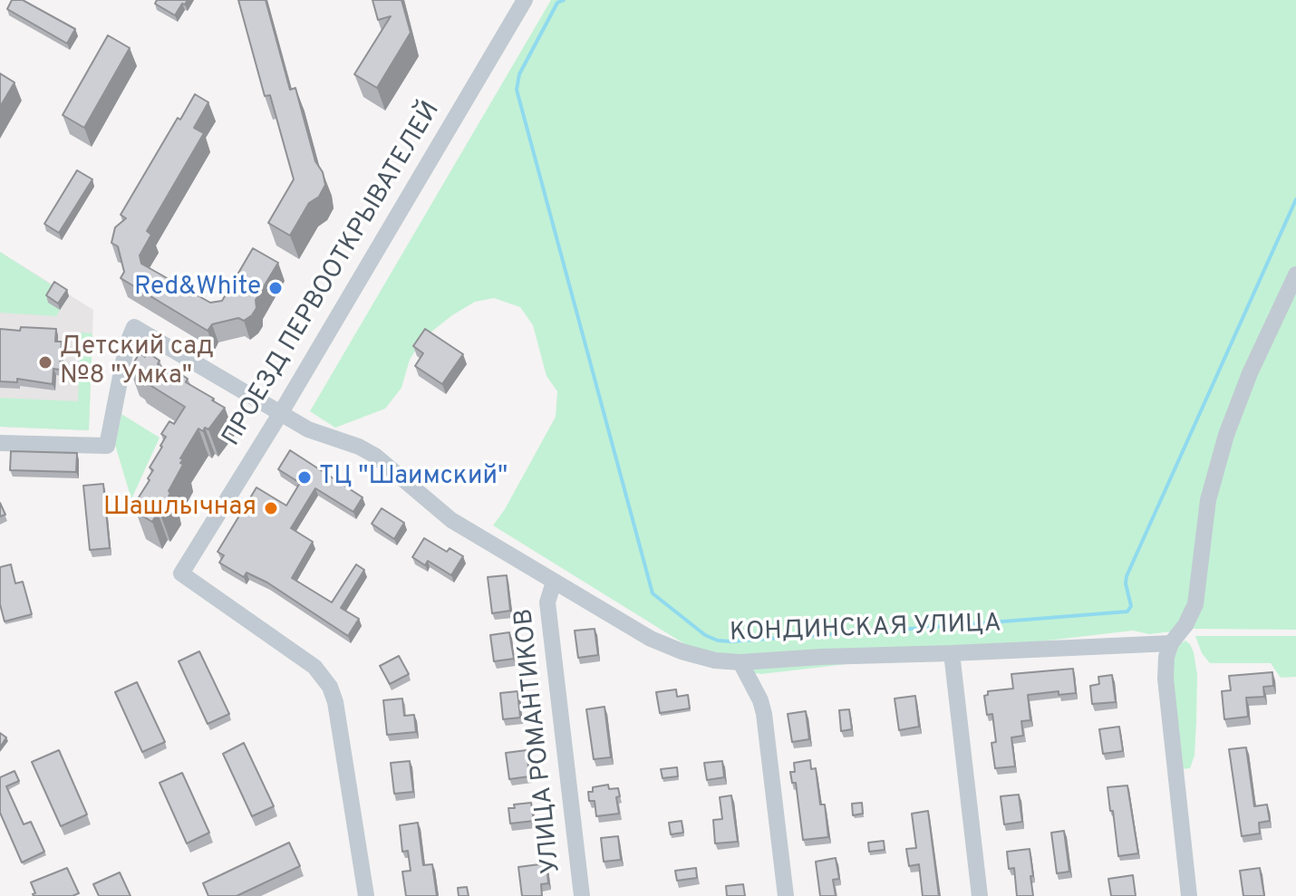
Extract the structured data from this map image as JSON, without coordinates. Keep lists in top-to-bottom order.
{
  "streets": {
    "street": ["ПРОЕЗД ПЕРВООТКРЫВАТЕЛЕЙ", "КОНДИНСКАЯ УЛИЦА", "УЛИЦА РОМАНТИКОВ"]
  },
  "crossings": [
    ["ПРОЕЗД ПЕРВООТКРЫВАТЕЛЕЙ", "КОНДИНСКАЯ УЛИЦА"],
    ["КОНДИНСКАЯ УЛИЦА", "УЛИЦА РОМАНТИКОВ"]
  ],
  "places": [
    "Red&White",
    "Детский сад №8 \"Умка\"",
    "ТЦ \"Шаимский\"",
    "Шашлычная"
  ]
}
